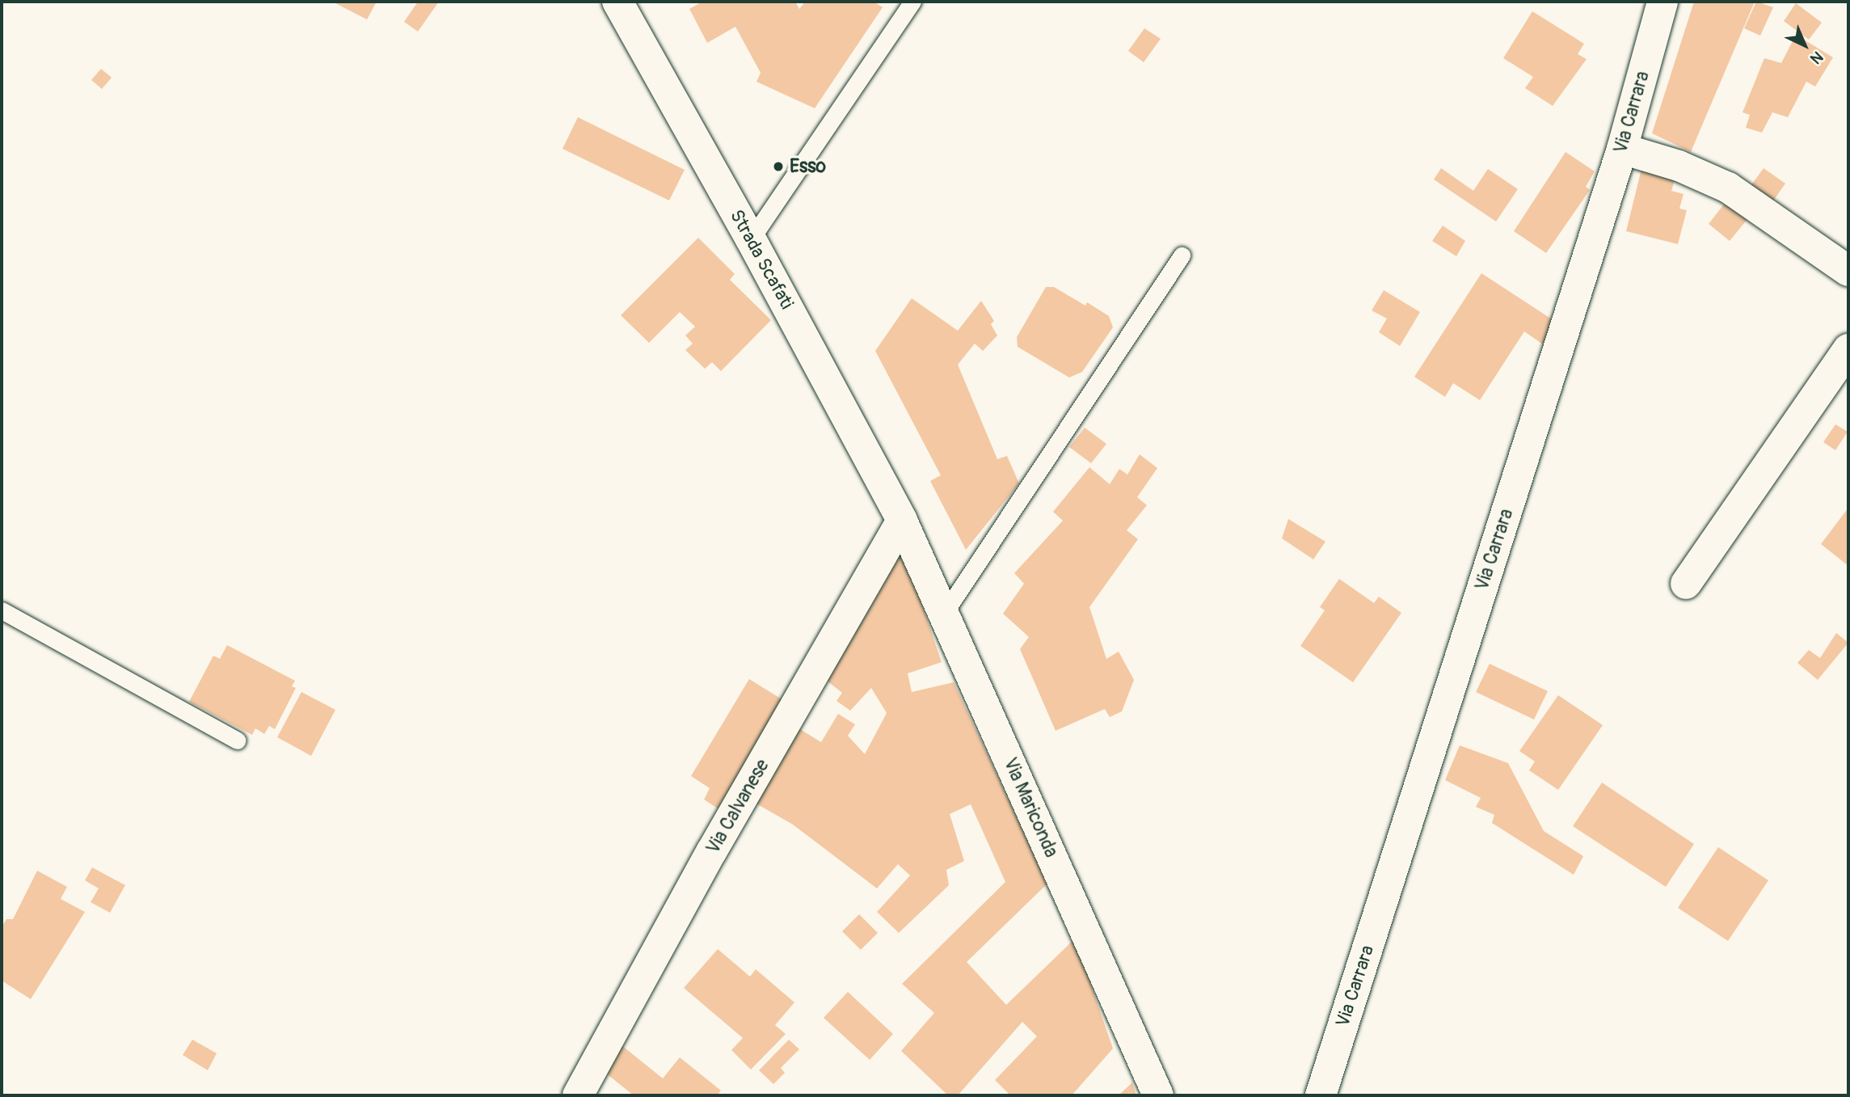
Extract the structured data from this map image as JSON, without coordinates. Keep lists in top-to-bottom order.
{
  "streets": {
    "street": [
      "Via Carrara",
      "Strada Scafati",
      "Via Calvanese",
      "Via Mariconda"
    ]
  },
  "crossings": [
    ["Strada Scafati", "Via Calvanese"],
    ["Strada Scafati", "Via Mariconda"],
    ["Via Calvanese", "Via Mariconda"]
  ],
  "places": ["Esso"],
  "north": "bottom right"
}
